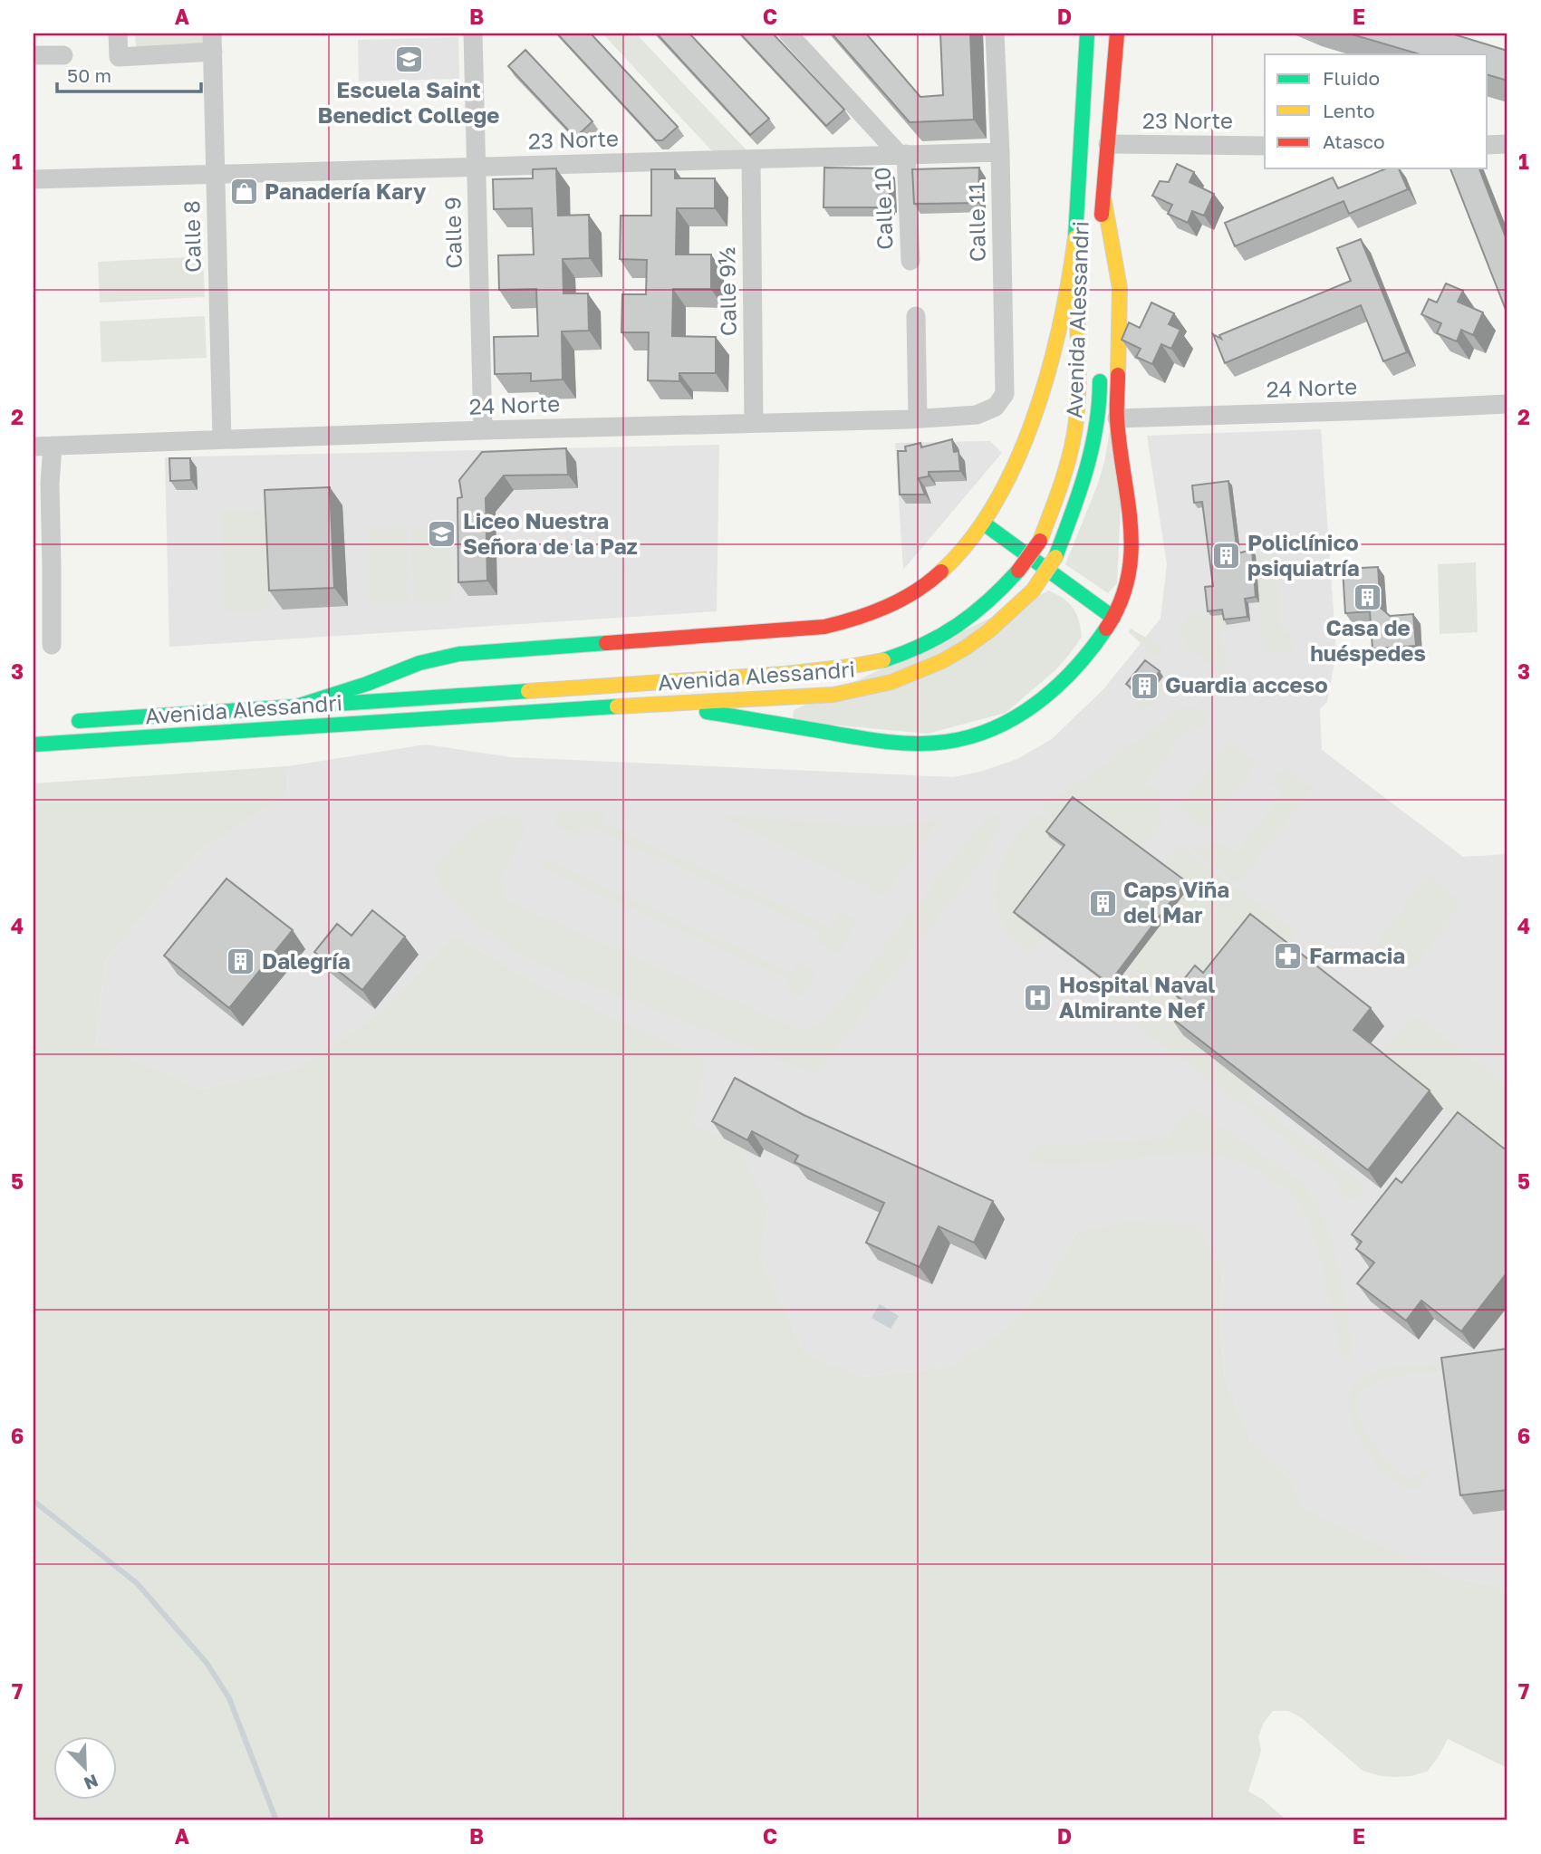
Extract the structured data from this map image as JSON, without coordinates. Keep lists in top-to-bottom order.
{
  "streets": {
    "main road": ["Avenida Alessandri"],
    "street": [
      "23 Norte",
      "Calle 10",
      "Calle 11",
      "Calle 9",
      "Calle 8",
      "Calle 9½",
      "24 Norte"
    ]
  },
  "crossings": [
    ["23 Norte", "Calle 10"],
    ["23 Norte", "Calle 11"],
    ["23 Norte", "Calle 9"],
    ["23 Norte", "Calle 8"],
    ["23 Norte", "Calle 9½"],
    ["23 Norte", "Avenida Alessandri"],
    ["Calle 11", "24 Norte"],
    ["Calle 9", "24 Norte"],
    ["Calle 8", "24 Norte"],
    ["Calle 9½", "24 Norte"]
  ],
  "places": {
    "school or university": ["Escuela Saint Benedict College", "Liceo Nuestra Señora de la Paz"],
    "shop": ["Panadería Kary"],
    "building": [
      "Policlínico psiquiatría",
      "Casa de huéspedes",
      "Guardia acceso",
      "Caps Viña del Mar",
      "Dalegría"
    ],
    "pharmacy": ["Farmacia"],
    "hospital": ["Hospital Naval Almirante Nef"]
  },
  "legend": ["Fluido", "Lento", "Atasco"],
  "scale_bar": "50 m",
  "north": "bottom right",
  "grid": {
    "columns": [
      "A",
      "B",
      "C",
      "D",
      "E"
    ],
    "rows": [
      "1",
      "2",
      "3",
      "4",
      "5",
      "6",
      "7"
    ]
  }
}
